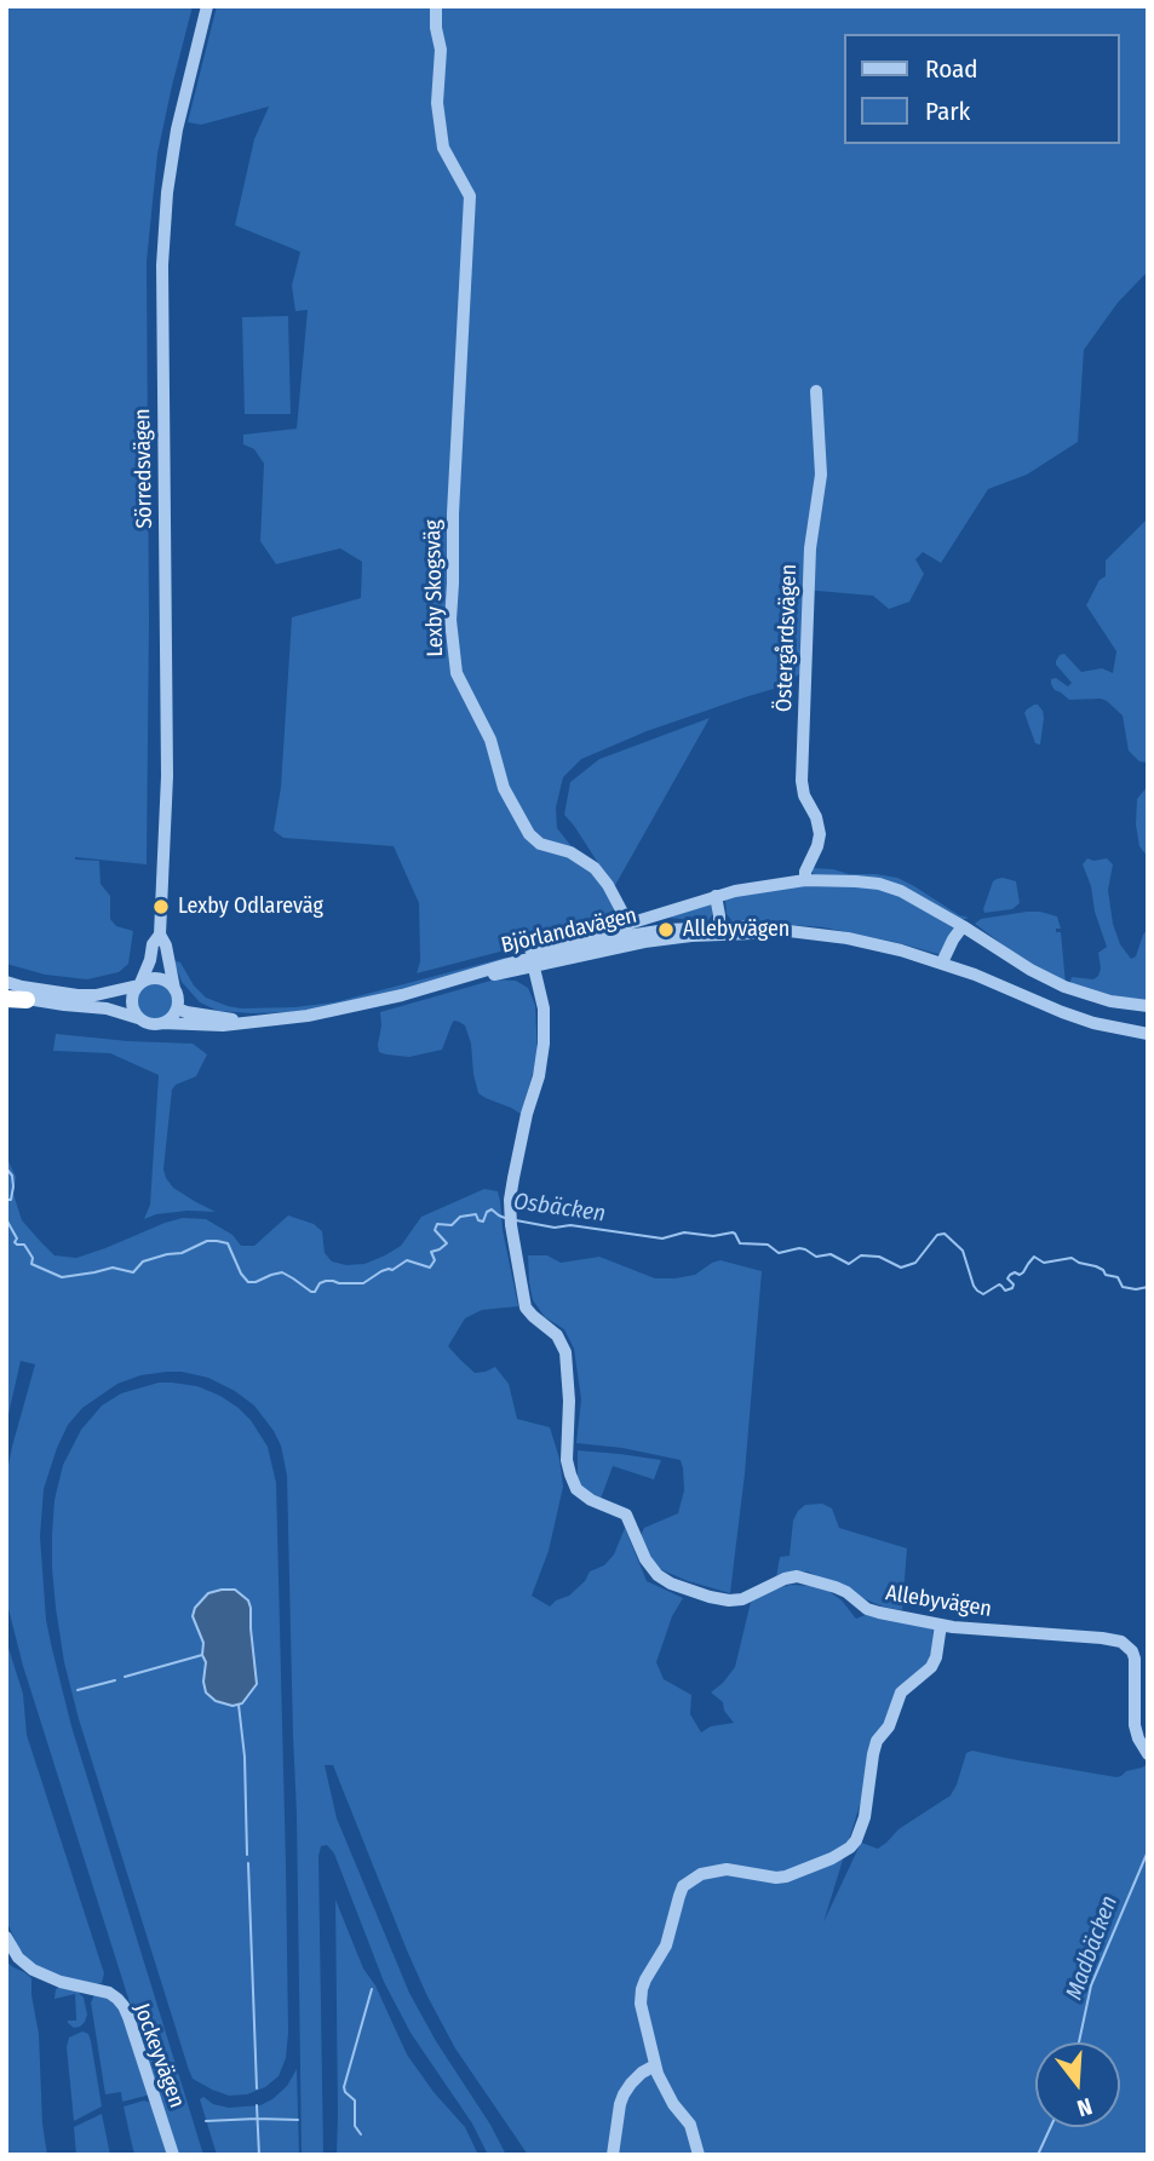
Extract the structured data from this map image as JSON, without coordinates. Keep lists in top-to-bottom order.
{
  "streets": {
    "street": [
      "Sörredsvägen",
      "Lexby Skogsväg",
      "Östergårdsvägen",
      "Björlandavägen",
      "Allebyvägen",
      "Jockeyvägen"
    ]
  },
  "crossings": [
    ["Sörredsvägen", "Björlandavägen"],
    ["Lexby Skogsväg", "Björlandavägen"],
    ["Björlandavägen", "Allebyvägen"]
  ],
  "water": ["Osbäcken", "Madbäcken"],
  "places": ["Lexby Odlareväg", "Allebyvägen"],
  "legend": ["Road", "Park"],
  "north": "bottom"
}
